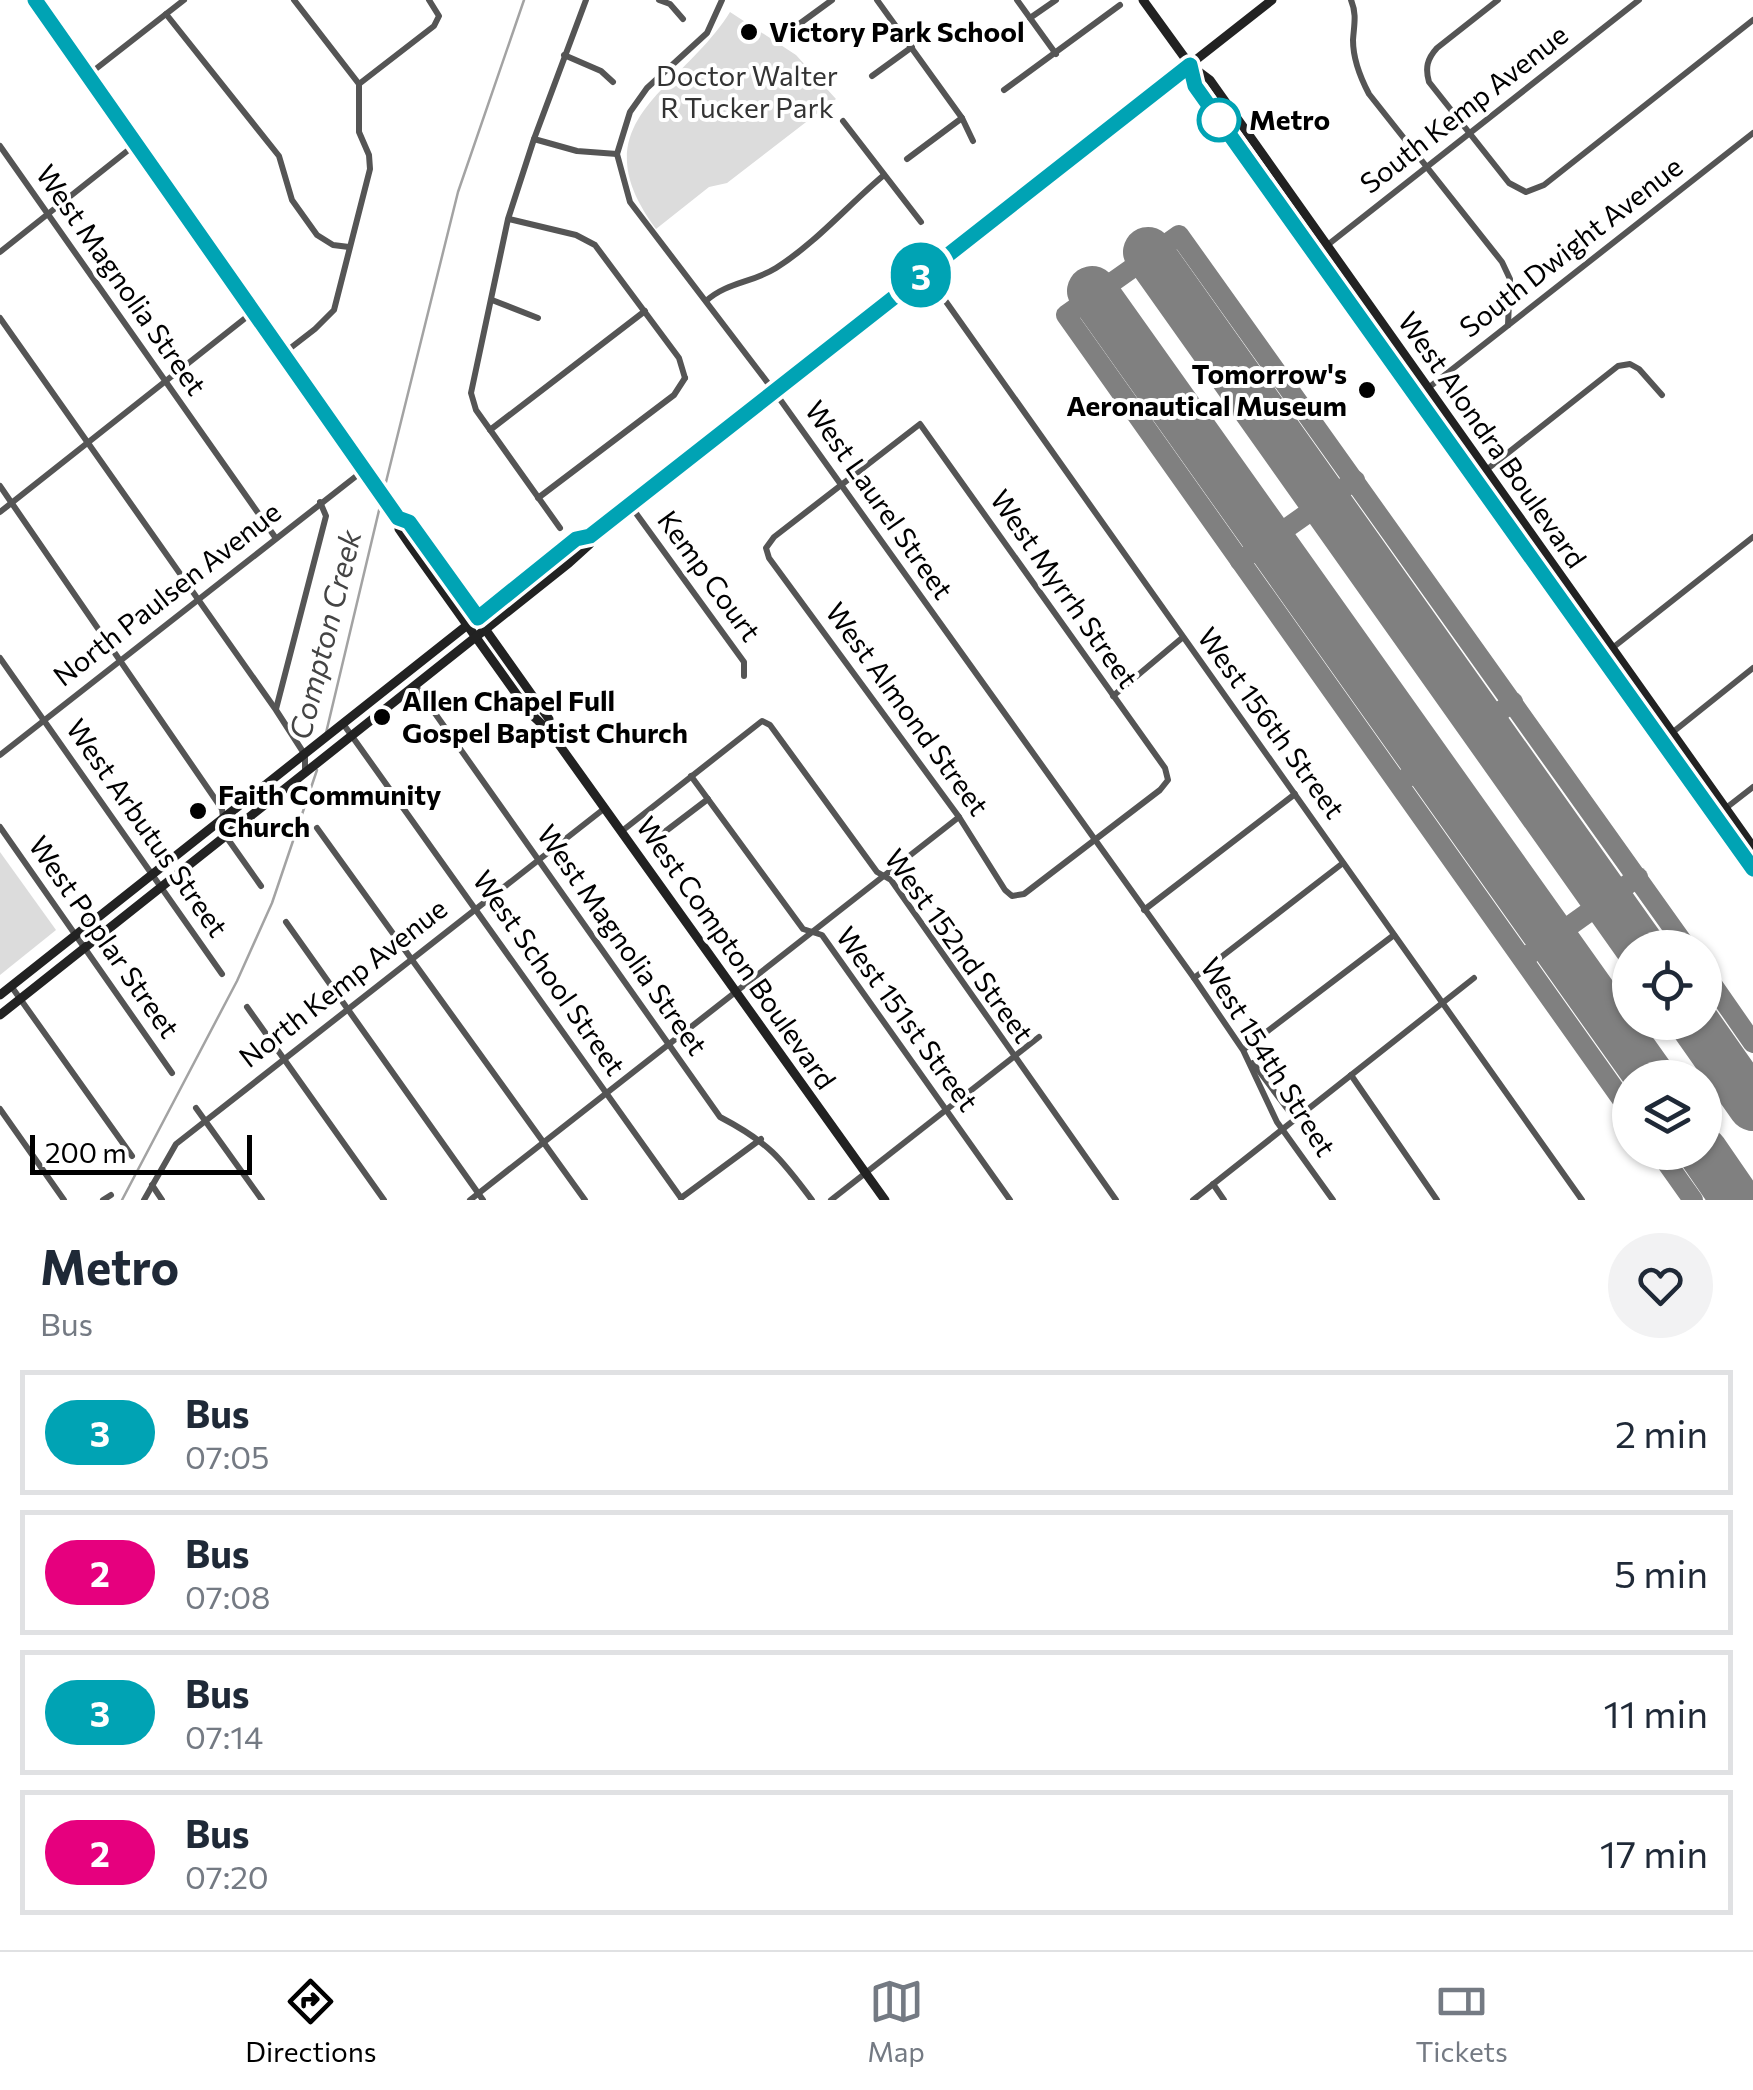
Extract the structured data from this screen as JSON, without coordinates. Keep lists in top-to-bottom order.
{
  "streets": {
    "main road": ["West Alondra Boulevard", "West Compton Boulevard"],
    "street": [
      "South Kemp Avenue",
      "South Dwight Avenue",
      "West Magnolia Street",
      "West Laurel Street",
      "Kemp Court",
      "West Myrrh Street",
      "North Paulsen Avenue",
      "West Almond Street",
      "West 156th Street",
      "West Arbutus Street",
      "West Poplar Street",
      "West 152nd Street",
      "West School Street",
      "North Kemp Avenue",
      "West 151st Street",
      "West 154th Street"
    ]
  },
  "crossings": [
    ["South Kemp Avenue", "West Alondra Boulevard"],
    ["South Dwight Avenue", "West Alondra Boulevard"],
    ["West Magnolia Street", "North Paulsen Avenue"],
    ["West Magnolia Street", "North Kemp Avenue"],
    ["West Laurel Street", "West Myrrh Street"],
    ["West Laurel Street", "West Almond Street"],
    ["West Laurel Street", "West 154th Street"],
    ["West Myrrh Street", "West Almond Street"],
    ["West Myrrh Street", "West 154th Street"],
    ["North Paulsen Avenue", "West Arbutus Street"],
    ["North Paulsen Avenue", "West Compton Boulevard"],
    ["West Almond Street", "West 154th Street"],
    ["West 152nd Street", "West 151st Street"],
    ["West Compton Boulevard", "North Kemp Avenue"],
    ["West School Street", "North Kemp Avenue"]
  ],
  "water": ["Compton Creek"],
  "parks": ["Doctor Walter R Tucker Park"],
  "places": [
    "Victory Park School",
    "Metro",
    "Tomorrow's Aeronautical Museum",
    "Allen Chapel Full Gospel Baptist Church",
    "Faith Community Church"
  ],
  "lines": ["bus line 3"],
  "scale_bar": "200 m",
  "page": {
    "on_map": "3",
    "scale": "200 m",
    "heading": ["Metro", "Bus"],
    "list": [
      {
        "mark": "3",
        "name": "Bus",
        "note": "07:05",
        "value": "2 min"
      },
      {
        "mark": "2",
        "name": "Bus",
        "note": "07:08",
        "value": "5 min"
      },
      {
        "mark": "3",
        "name": "Bus",
        "note": "07:14",
        "value": "11 min"
      },
      {
        "mark": "2",
        "name": "Bus",
        "note": "07:20",
        "value": "17 min"
      }
    ],
    "tabs": ["Directions", "Map", "Tickets"]
  }
}
